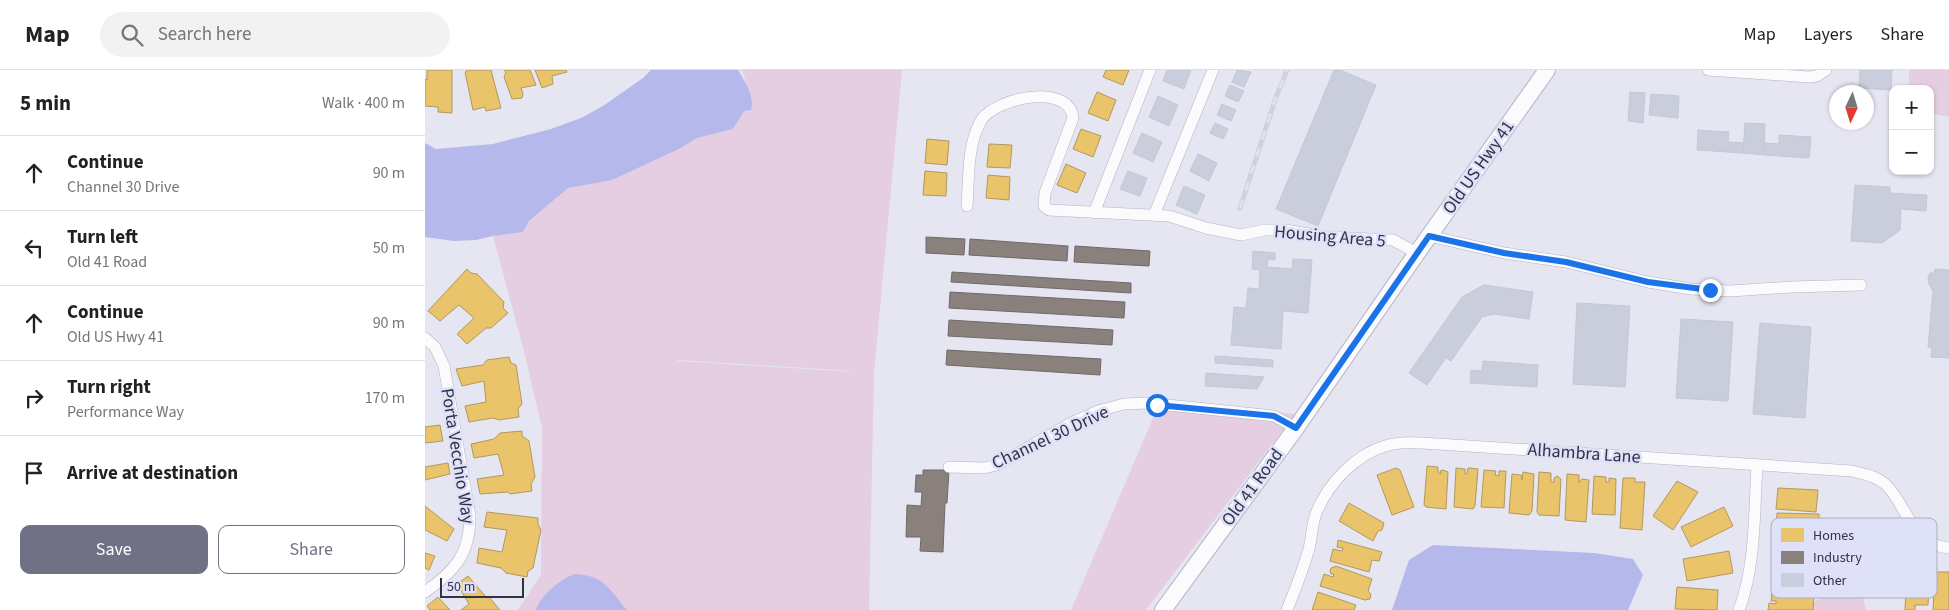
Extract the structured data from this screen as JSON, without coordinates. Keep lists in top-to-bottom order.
{
  "streets": {
    "street": [
      "Old US Hwy 41",
      "Housing Area 5",
      "Channel 30 Drive",
      "Alhambra Lane",
      "Porta Vecchio Way",
      "Old 41 Road"
    ]
  },
  "crossings": [
    ["Old US Hwy 41", "Housing Area 5"],
    ["Old US Hwy 41", "Old 41 Road"],
    ["Channel 30 Drive", "Old 41 Road"]
  ],
  "legend": ["Homes", "Industry", "Other"],
  "scale_bar": "50 m",
  "north": "bottom",
  "page": {
    "header": "Map",
    "search": "Search here",
    "nav": ["Map", "Layers", "Share"],
    "heading": ["5 min", "Walk · 400 m"],
    "map_buttons": ["+", "−"],
    "list": [
      ["Continue", "Channel 30 Drive", "90 m"],
      ["Turn left", "Old 41 Road", "50 m"],
      ["Continue", "Old US Hwy 41", "90 m"],
      ["Turn right", "Performance Way", "170 m"],
      "Arrive at destination"
    ],
    "buttons": ["Save", "Share"],
    "scale": "50 m"
  }
}
